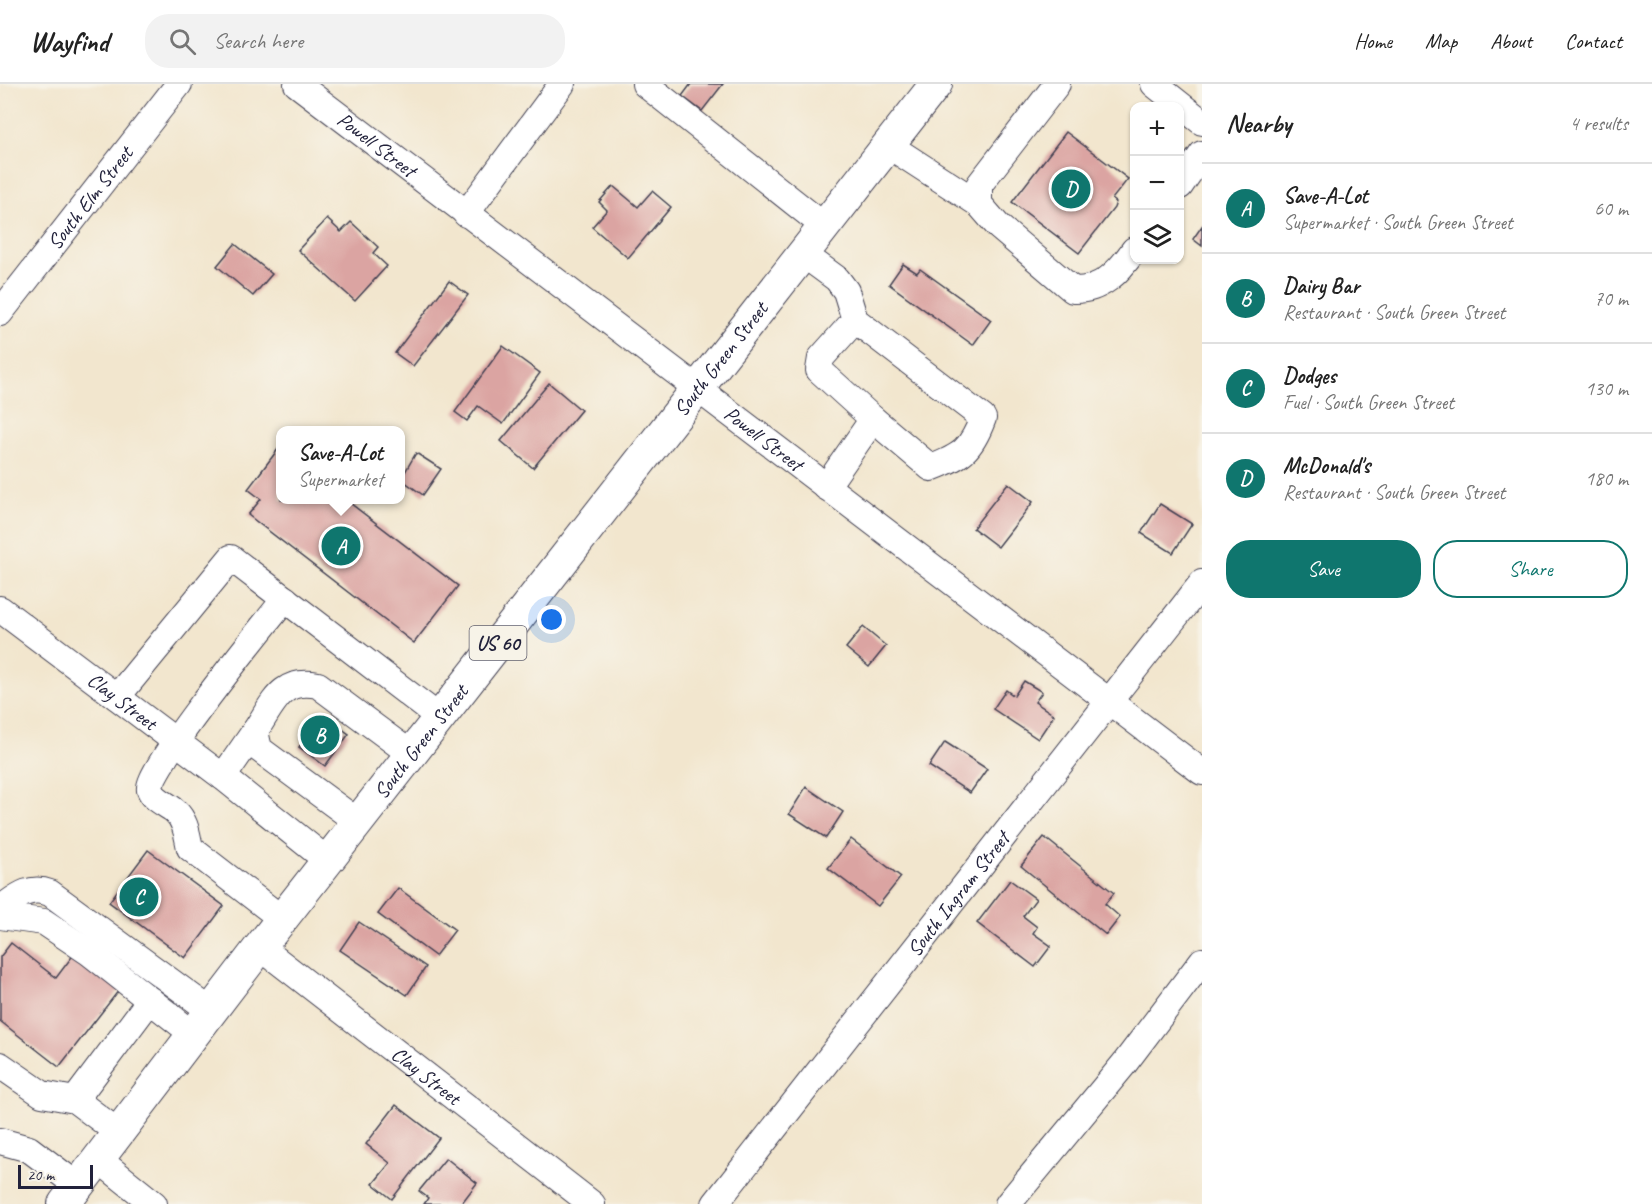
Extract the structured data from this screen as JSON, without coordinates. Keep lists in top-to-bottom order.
{
  "streets": {
    "main road": ["South Green Street", "US 60"],
    "street": [
      "Powell Street",
      "South Elm Street",
      "Clay Street",
      "South Ingram Street"
    ]
  },
  "crossings": [
    ["Powell Street", "South Green Street"],
    ["Powell Street", "South Ingram Street"],
    ["South Green Street", "Clay Street"]
  ],
  "scale_bar": "20 m",
  "page": {
    "header": "Wayfind",
    "search": "Search here",
    "nav": [
      "Home",
      "Map",
      "About",
      "Contact"
    ],
    "heading": ["Nearby", "4 results"],
    "map_buttons": ["+", "−"],
    "list": [
      {
        "mark": "A",
        "name": "Save-A-Lot",
        "note": "Supermarket · South Green Street",
        "value": "60 m"
      },
      {
        "mark": "B",
        "name": "Dairy Bar",
        "note": "Restaurant · South Green Street",
        "value": "70 m"
      },
      {
        "mark": "C",
        "name": "Dodges",
        "note": "Fuel · South Green Street",
        "value": "130 m"
      },
      {
        "mark": "D",
        "name": "McDonald's",
        "note": "Restaurant · South Green Street",
        "value": "180 m"
      }
    ],
    "pins": [
      "D",
      "A",
      "B",
      "C"
    ],
    "popup": ["Save-A-Lot", "Supermarket"],
    "buttons": ["Save", "Share"],
    "scale": "20 m"
  }
}
